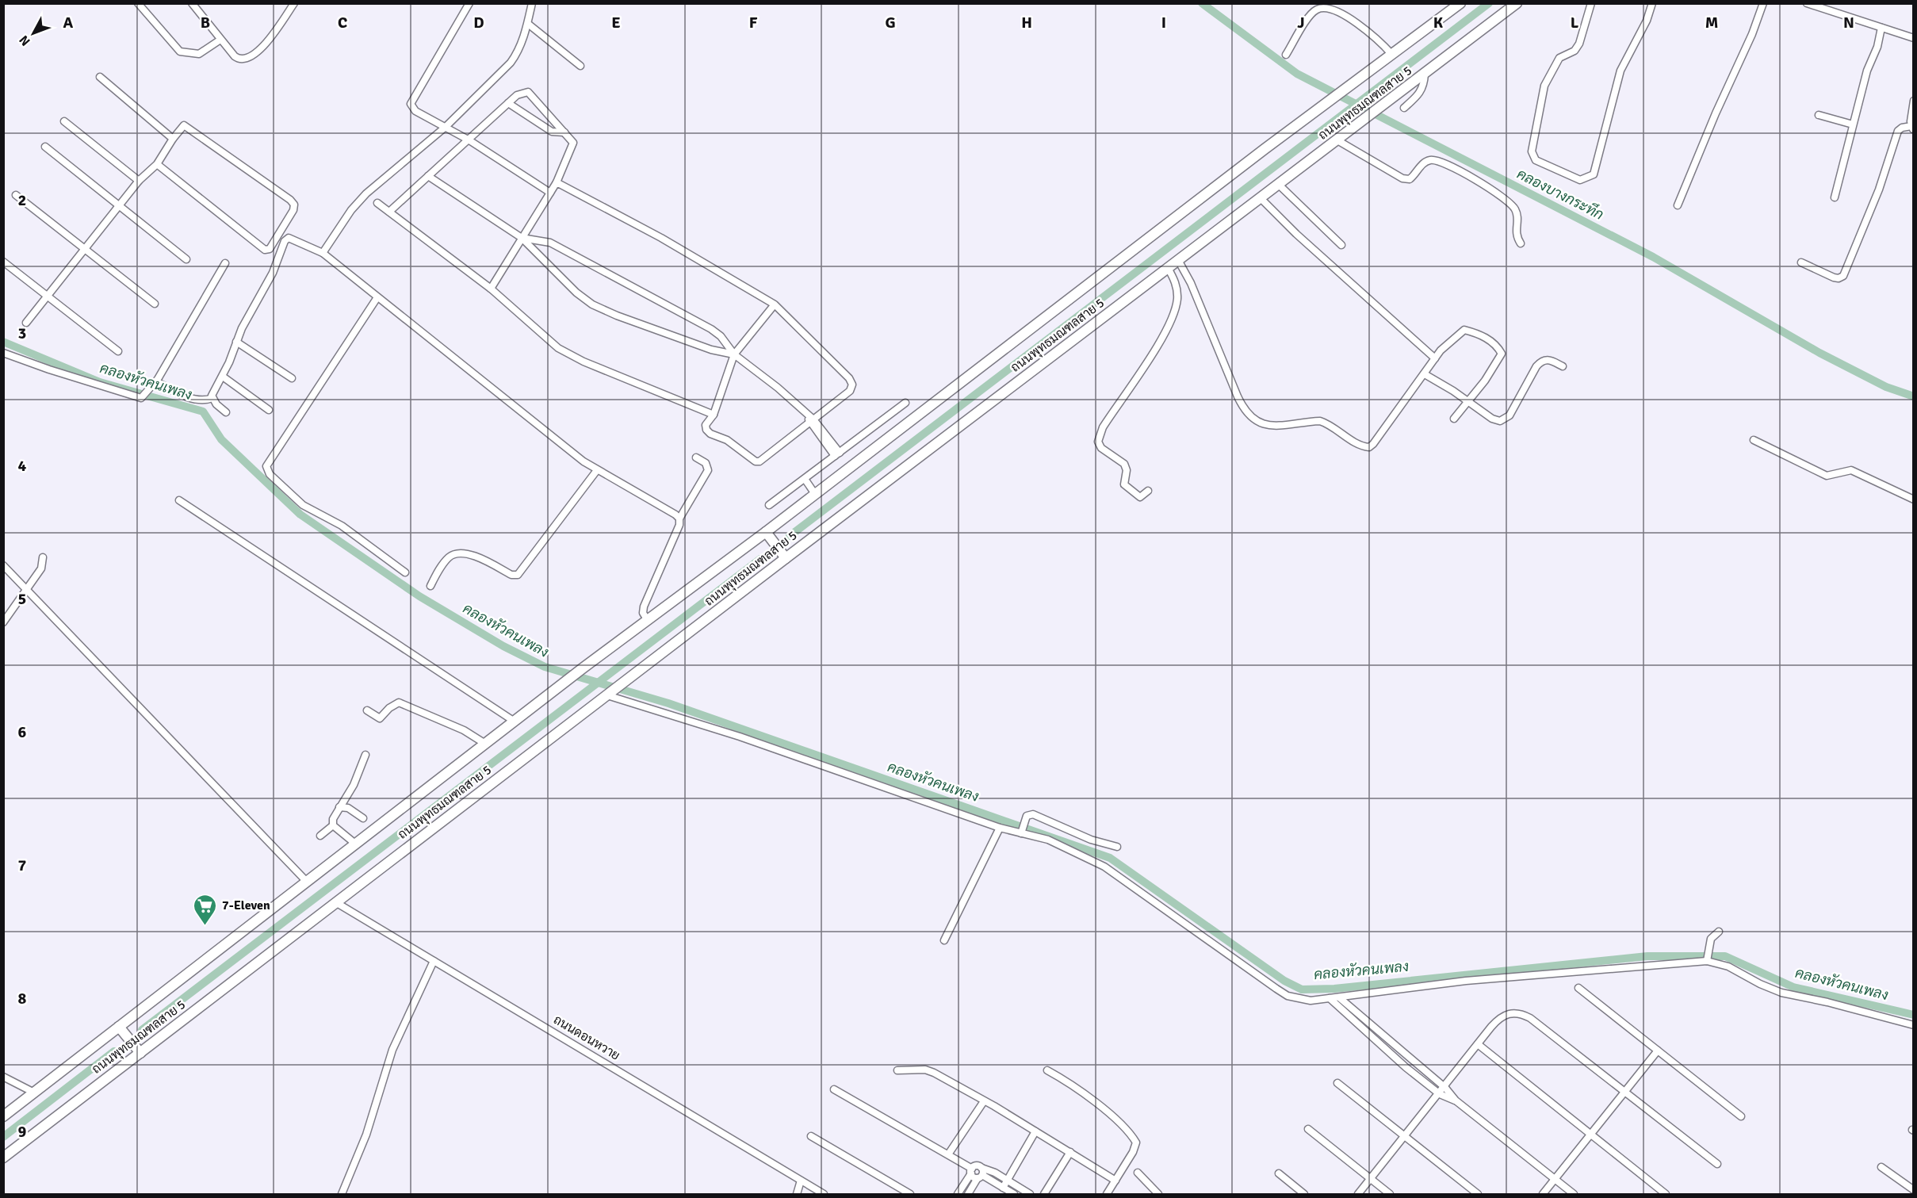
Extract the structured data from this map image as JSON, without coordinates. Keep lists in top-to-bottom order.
{
  "streets": {
    "main road": ["ถนนพุทธมณฑลสาย 5"],
    "street": ["ถนนดอนหวาย"]
  },
  "crossings": [
    ["ถนนพุทธมณฑลสาย 5", "ถนนดอนหวาย"]
  ],
  "water": ["คลองบางกระทึก", "คลองหัวคนเพลง"],
  "places": {
    "supermarket": ["7-Eleven"]
  },
  "north": "bottom left",
  "grid": {
    "columns": [
      "A",
      "B",
      "C",
      "D",
      "E",
      "F",
      "G",
      "H",
      "I",
      "J",
      "K",
      "L",
      "M",
      "N"
    ],
    "rows": [
      "2",
      "3",
      "4",
      "5",
      "6",
      "7",
      "8",
      "9"
    ]
  }
}
